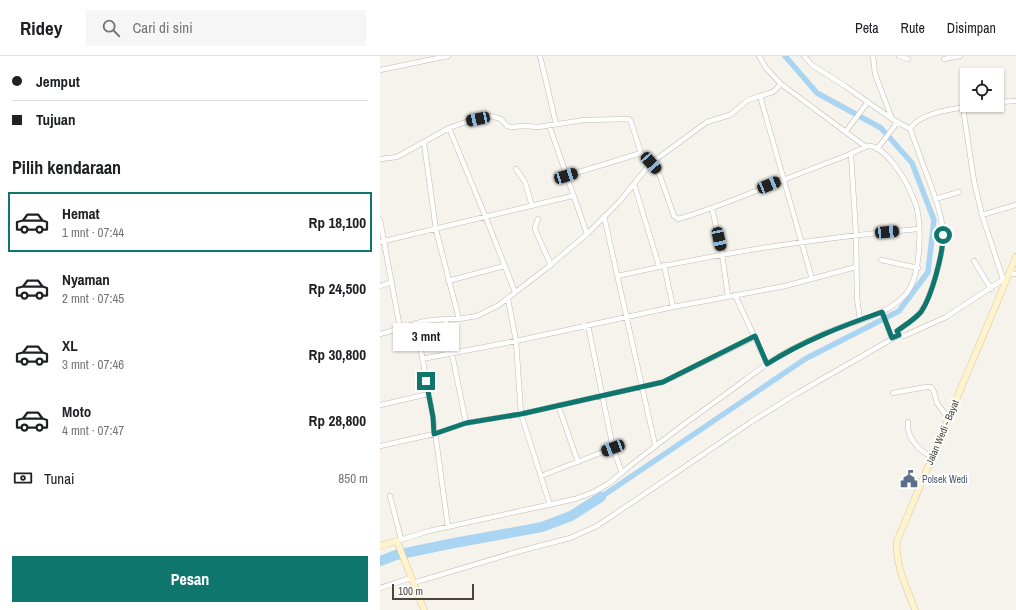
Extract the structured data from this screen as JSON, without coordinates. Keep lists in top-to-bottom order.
{
  "streets": {
    "main road": ["Jalan Wedi - Bayat"]
  },
  "places": {
    "public building": ["Polsek Wedi"]
  },
  "scale_bar": "100 m",
  "page": {
    "header": "Ridey",
    "search": "Cari di sini",
    "nav": ["Peta", "Rute", "Disimpan"],
    "banner": ["Jemput", "Tujuan"],
    "heading": "Pilih kendaraan",
    "list": [
      {
        "name": "Hemat",
        "note": "1 mnt · 07:44",
        "value": "Rp 18,100"
      },
      {
        "name": "Nyaman",
        "note": "2 mnt · 07:45",
        "value": "Rp 24,500"
      },
      {
        "name": "XL",
        "note": "3 mnt · 07:46",
        "value": "Rp 30,800"
      },
      {
        "name": "Moto",
        "note": "4 mnt · 07:47",
        "value": "Rp 28,800"
      }
    ],
    "bubble": "3 mnt",
    "pay": ["Tunai", "850 m"],
    "buttons": "Pesan",
    "scale": "100 m"
  }
}
